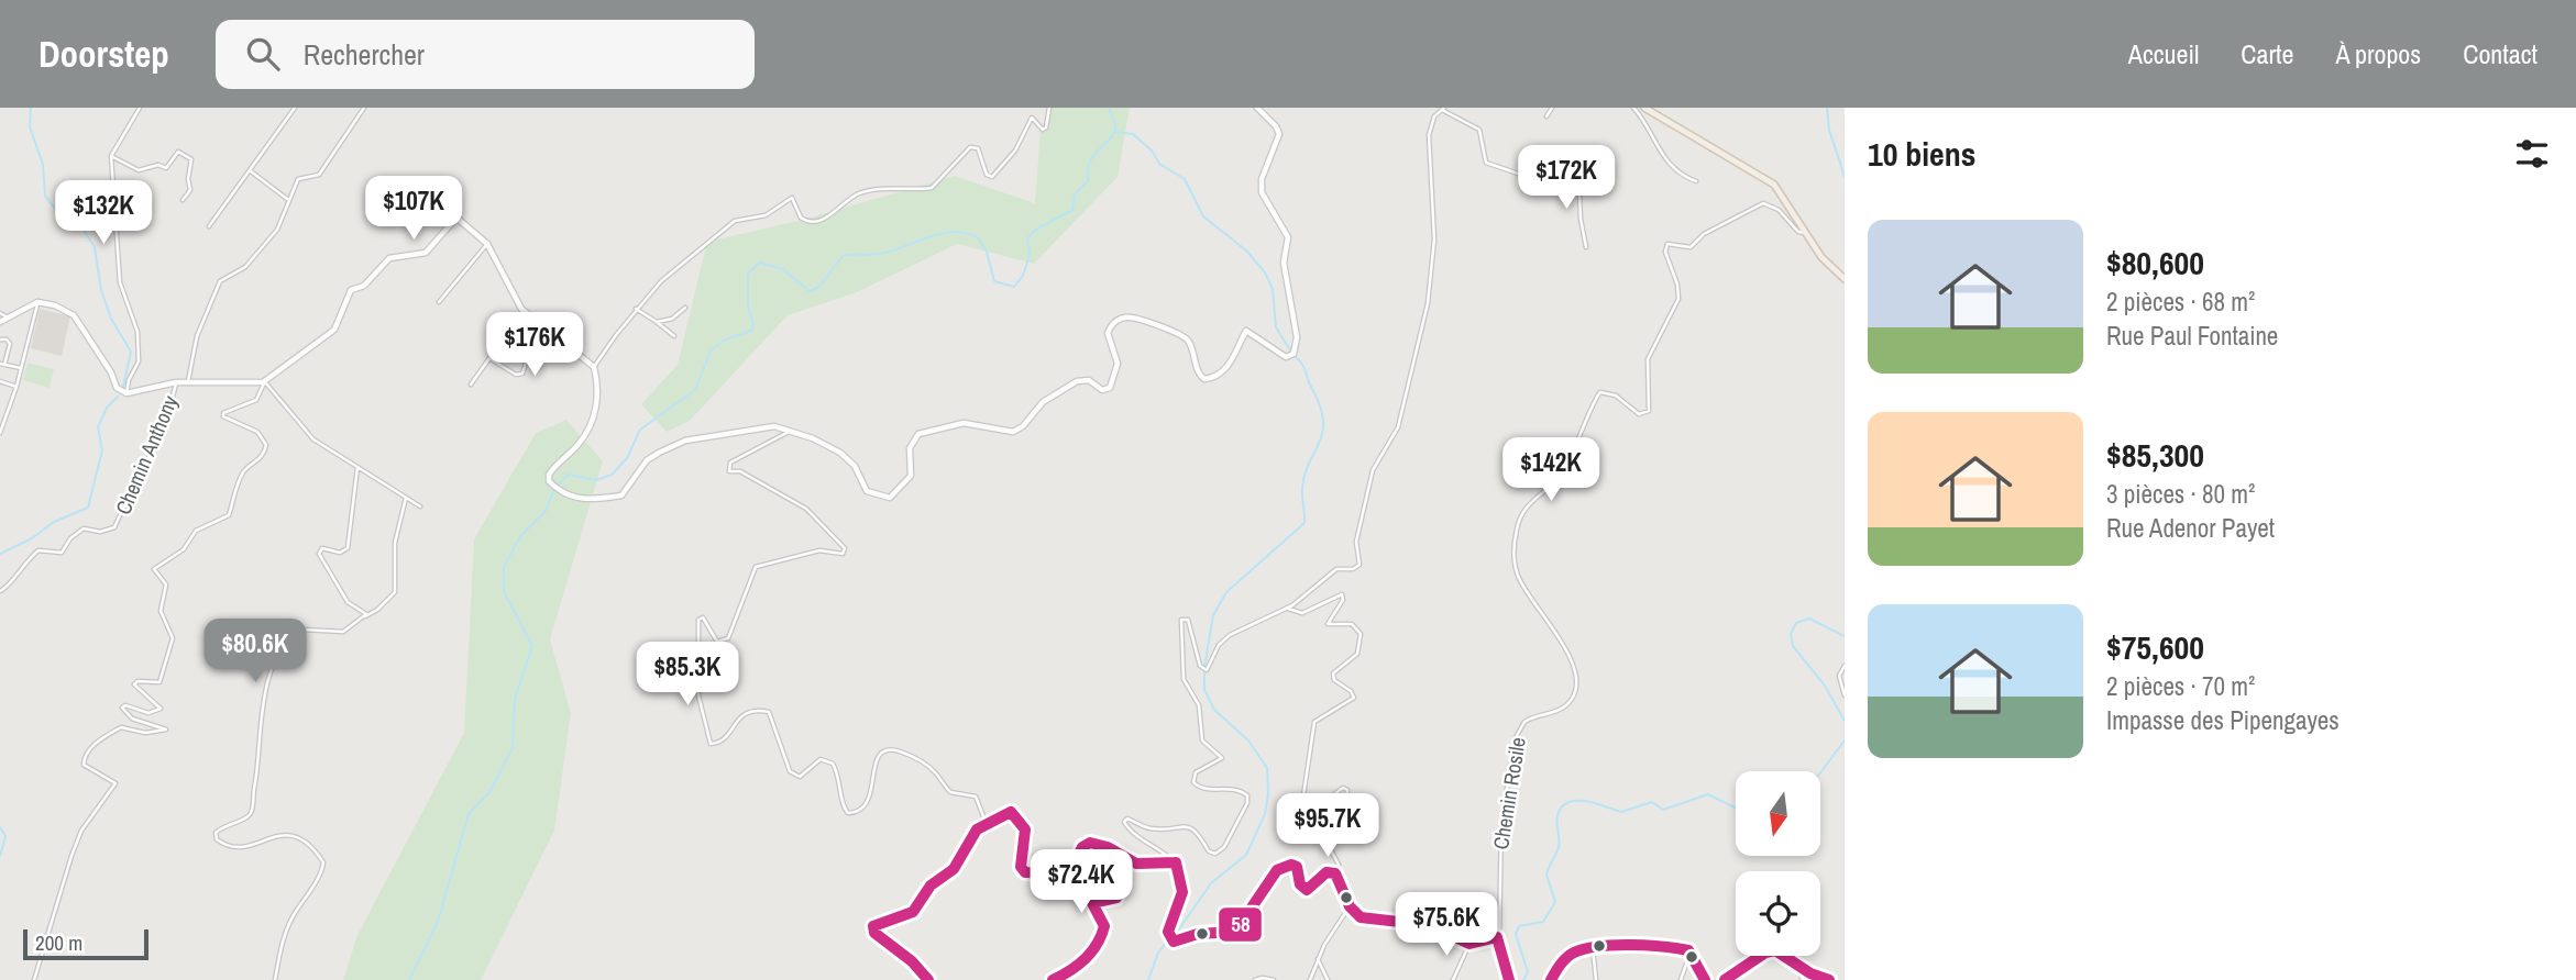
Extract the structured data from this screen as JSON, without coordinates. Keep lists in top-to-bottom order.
{
  "streets": {
    "street": ["Chemin Anthony", "Chemin Rosile"]
  },
  "lines": ["transit line 58"],
  "scale_bar": "200 m",
  "north": "bottom",
  "page": {
    "header": "Doorstep",
    "search": "Rechercher",
    "nav": [
      "Accueil",
      "Carte",
      "À propos",
      "Contact"
    ],
    "heading": "10 biens",
    "price": [
      "$172K",
      "$107K",
      "$132K",
      "$176K",
      "$142K",
      "$80.6K",
      "$85.3K",
      "$95.7K",
      "$72.4K",
      "$75.6K"
    ],
    "list": [
      {
        "name": "$80,600",
        "note": "2 pièces · 68 m² · Rue Paul Fontaine"
      },
      {
        "name": "$85,300",
        "note": "3 pièces · 80 m² · Rue Adenor Payet"
      },
      {
        "name": "$75,600",
        "note": "2 pièces · 70 m² · Impasse des Pipengayes"
      }
    ],
    "scale": "200 m"
  }
}
